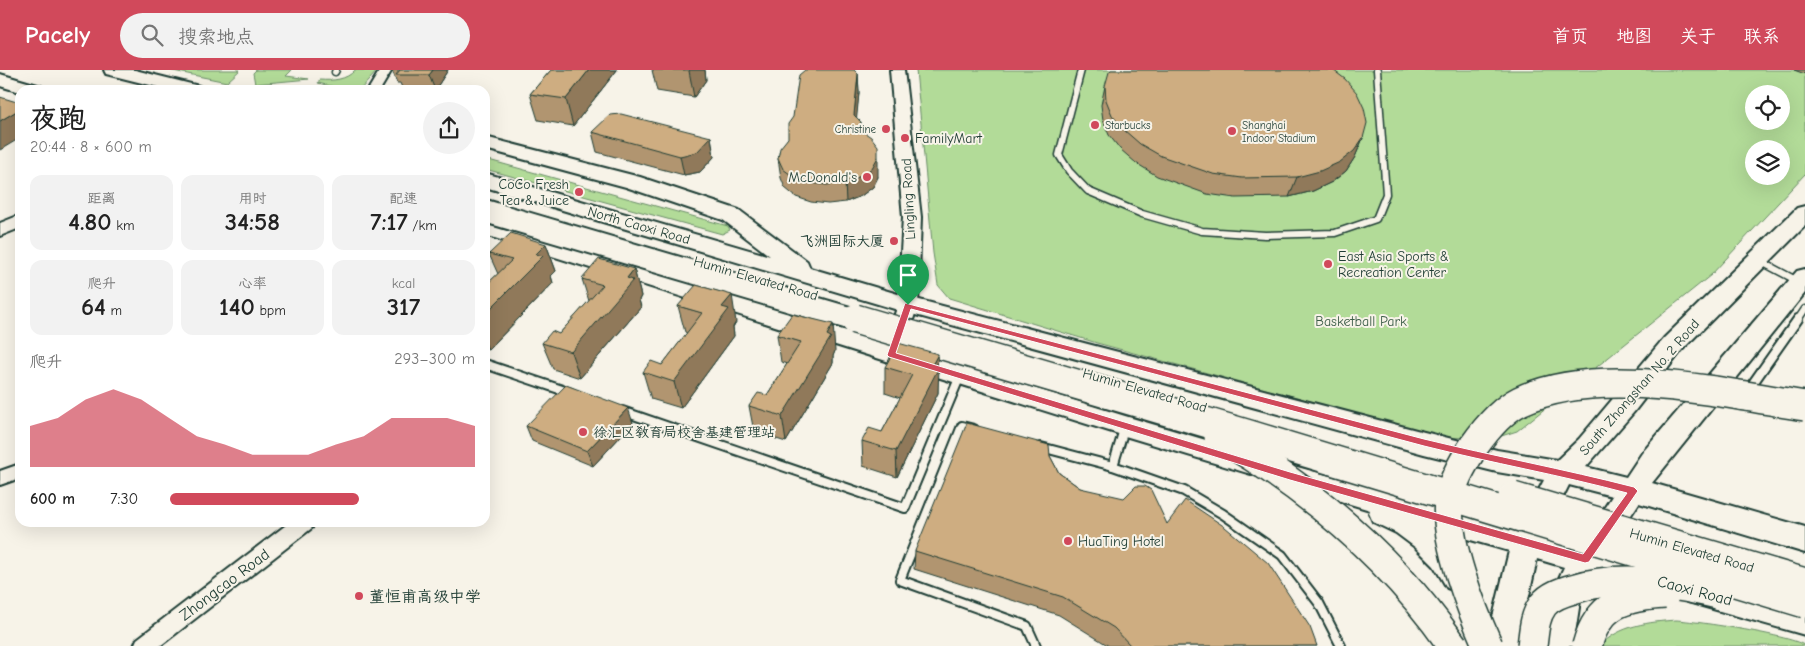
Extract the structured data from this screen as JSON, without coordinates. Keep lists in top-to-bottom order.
{
  "streets": {
    "highway": ["Humin Elevated Road"],
    "main road": ["North Caoxi Road", "South Zhongshan No. 2 Road", "Caoxi Road"],
    "street": ["Lingling Road", "Zhongcao Road"]
  },
  "crossings": [
    ["Lingling Road", "North Caoxi Road"],
    ["North Caoxi Road", "South Zhongshan No. 2 Road"]
  ],
  "parks": ["Basketball Park"],
  "places": [
    "Starbucks",
    "Christine",
    "Shanghai Indoor Stadium",
    "FamilyMart",
    "McDonald's",
    "CoCo Fresh Tea & Juice",
    "飞洲国际大厦",
    "East Asia Sports & Recreation Center",
    "徐汇区教育局校舍基建管理站",
    "HuaTing Hotel",
    "董恒甫高级中学"
  ],
  "page": {
    "header": "Pacely",
    "search": "搜索地点",
    "nav": [
      "首页",
      "地图",
      "关于",
      "联系"
    ],
    "heading": ["夜跑", "20:44 · 8 × 600 m"],
    "stats": [
      ["距离", "4.80 km"],
      ["用时", "34:58"],
      ["配速", "7:17 /km"],
      ["爬升", "64 m"],
      ["心率", "140 bpm"],
      ["kcal", "317"]
    ],
    "chart": ["爬升", "293–300 m"],
    "list": [
      {
        "name": "600 m",
        "note": "7:30"
      }
    ]
  }
}
